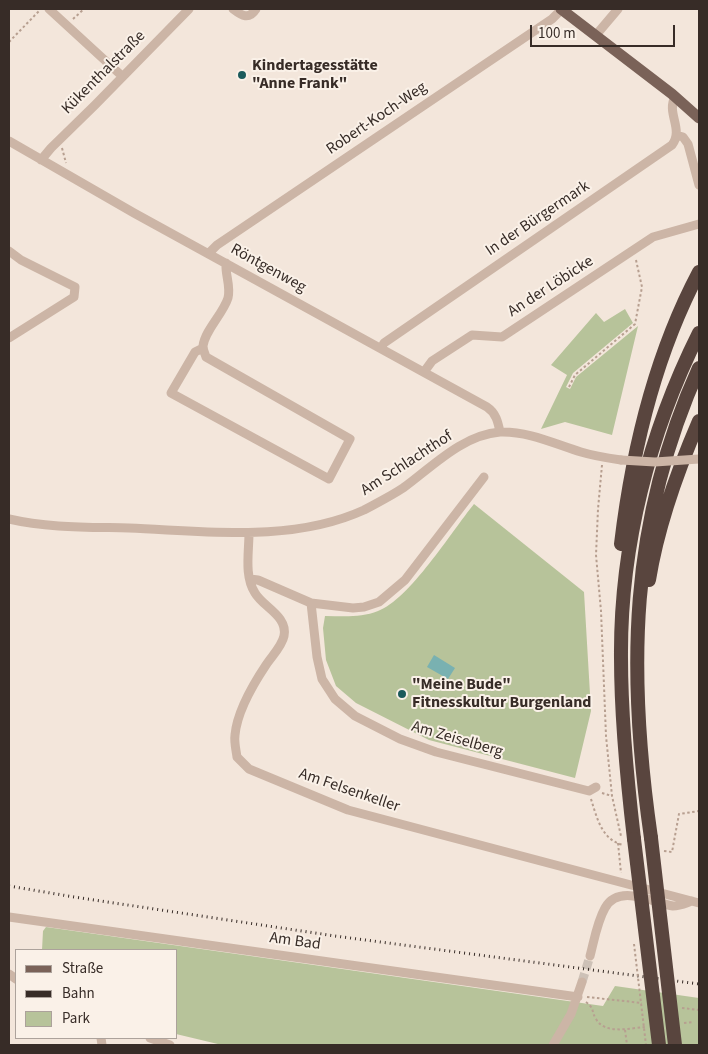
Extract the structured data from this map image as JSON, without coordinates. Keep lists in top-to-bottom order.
{
  "streets": {
    "street": [
      "Kükenthalstraße",
      "Robert-Koch-Weg",
      "In der Bürgermark",
      "Röntgenweg",
      "An der Löbicke",
      "Am Schlachthof",
      "Am Zeiselberg",
      "Am Felsenkeller",
      "Am Bad"
    ]
  },
  "crossings": [
    ["Kükenthalstraße", "Röntgenweg"],
    ["Robert-Koch-Weg", "Röntgenweg"],
    ["In der Bürgermark", "Röntgenweg"],
    ["Röntgenweg", "An der Löbicke"],
    ["Röntgenweg", "Am Schlachthof"],
    ["Am Schlachthof", "Am Felsenkeller"]
  ],
  "places": ["Kindertagesstätte \"Anne Frank\"", "\"Meine Bude\" Fitnesskultur Burgenland"],
  "legend": ["Straße", "Bahn", "Park"],
  "scale_bar": "100 m"
}
